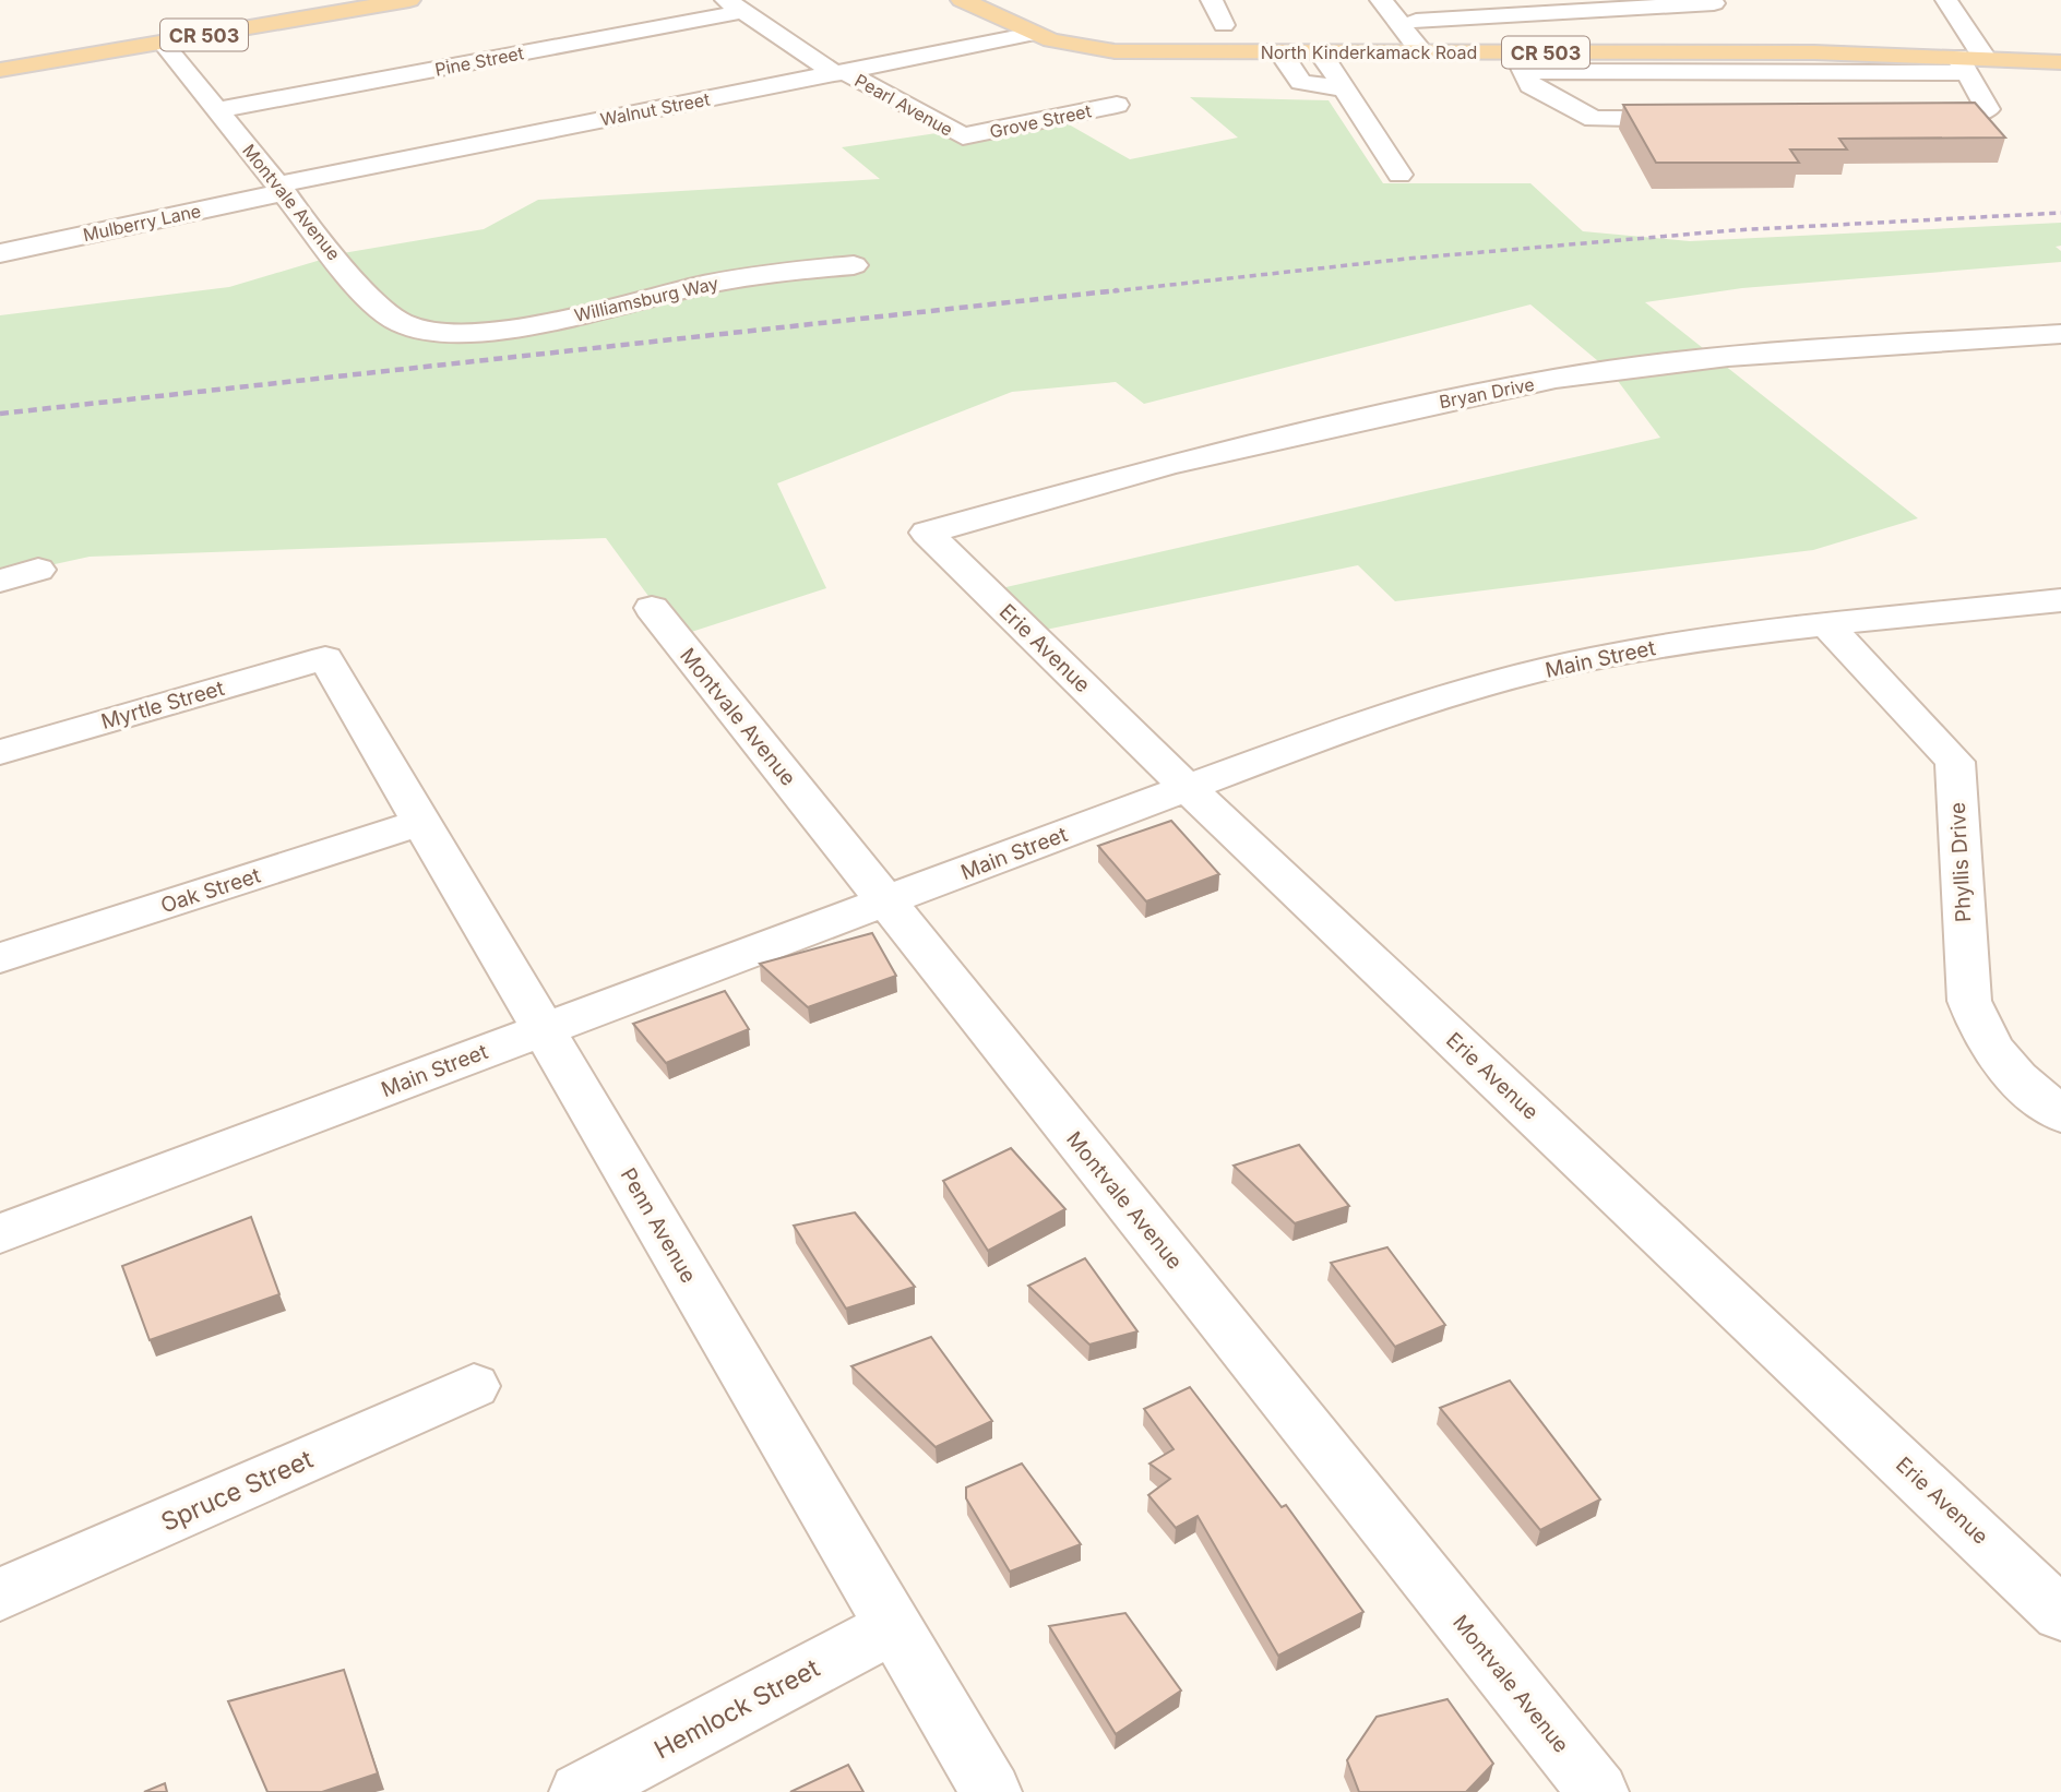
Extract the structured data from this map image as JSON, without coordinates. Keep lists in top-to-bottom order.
{
  "streets": {
    "main road": ["CR 503", "North Kinderkamack Road"],
    "street": [
      "Pine Street",
      "Pearl Avenue",
      "Walnut Street",
      "Grove Street",
      "Montvale Avenue",
      "Mulberry Lane",
      "Williamsburg Way",
      "Bryan Drive",
      "Erie Avenue",
      "Main Street",
      "Myrtle Street",
      "Phyllis Drive",
      "Oak Street",
      "Penn Avenue",
      "Spruce Street",
      "Hemlock Street"
    ]
  },
  "crossings": [
    ["CR 503", "Montvale Avenue"],
    ["North Kinderkamack Road", "Walnut Street"],
    ["Pine Street", "Pearl Avenue"],
    ["Pine Street", "Montvale Avenue"],
    ["Pearl Avenue", "Walnut Street"],
    ["Pearl Avenue", "Grove Street"],
    ["Walnut Street", "Montvale Avenue"],
    ["Walnut Street", "Mulberry Lane"],
    ["Montvale Avenue", "Mulberry Lane"],
    ["Montvale Avenue", "Williamsburg Way"],
    ["Montvale Avenue", "Main Street"],
    ["Bryan Drive", "Erie Avenue"],
    ["Erie Avenue", "Main Street"],
    ["Main Street", "Phyllis Drive"],
    ["Main Street", "Penn Avenue"],
    ["Myrtle Street", "Penn Avenue"],
    ["Oak Street", "Penn Avenue"],
    ["Penn Avenue", "Hemlock Street"]
  ]
}
